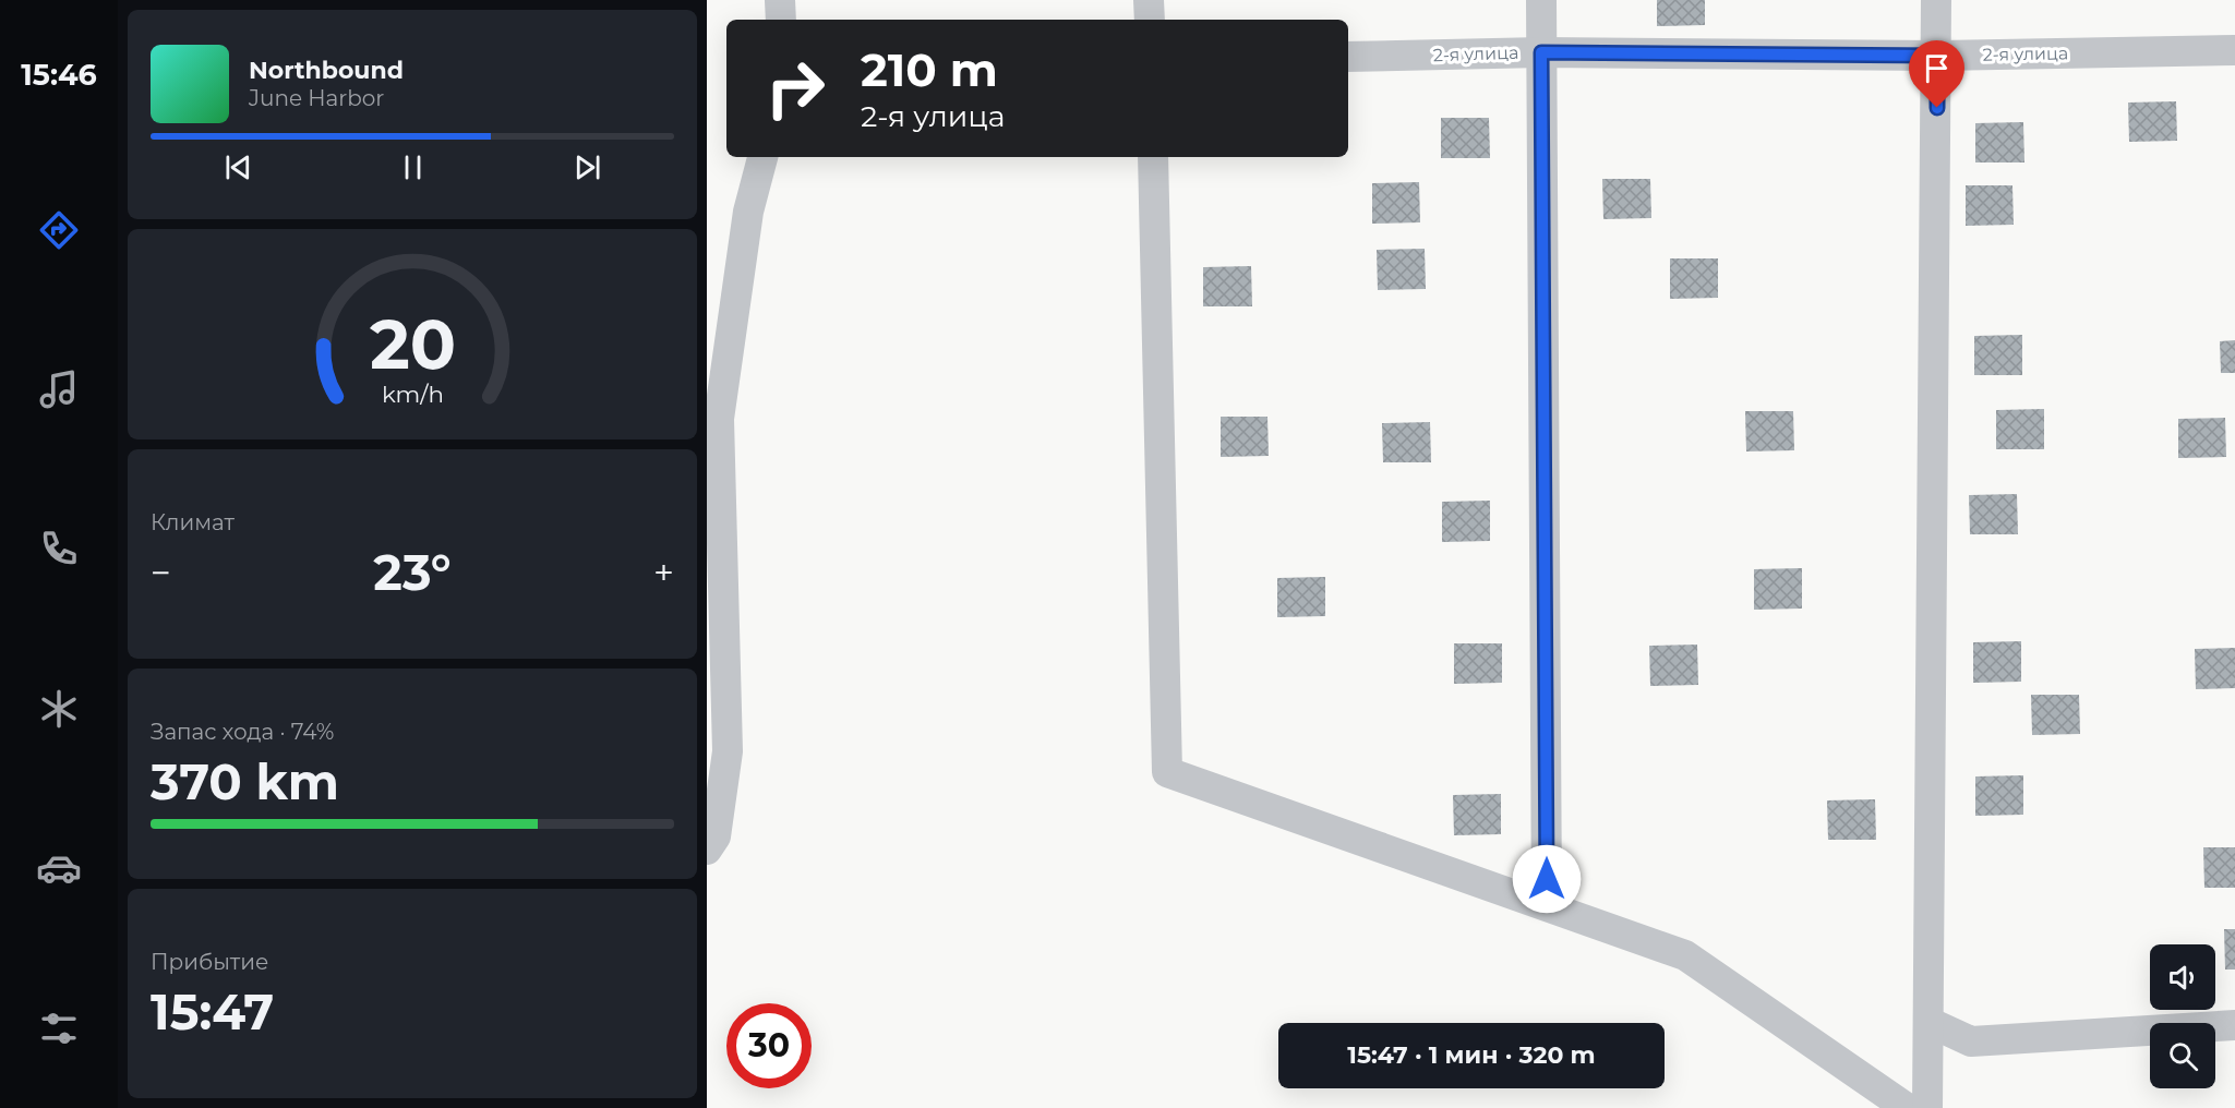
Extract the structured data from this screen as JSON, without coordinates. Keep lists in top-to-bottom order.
{
  "streets": {
    "street": ["2-я улица"]
  },
  "page": {
    "tabs": "15:46",
    "turn": ["210 m", "2-я улица"],
    "song": ["Northbound", "June Harbor"],
    "tile": [
      "Климат",
      ["Запас хода · 74%", "370 km"],
      ["Прибытие", "15:47"]
    ],
    "heat": ["−", "23°", "+"],
    "limit": "30",
    "trip": "15:47 · 1 мин · 320 m",
    "gauge": ["20", "km/h"]
  }
}
